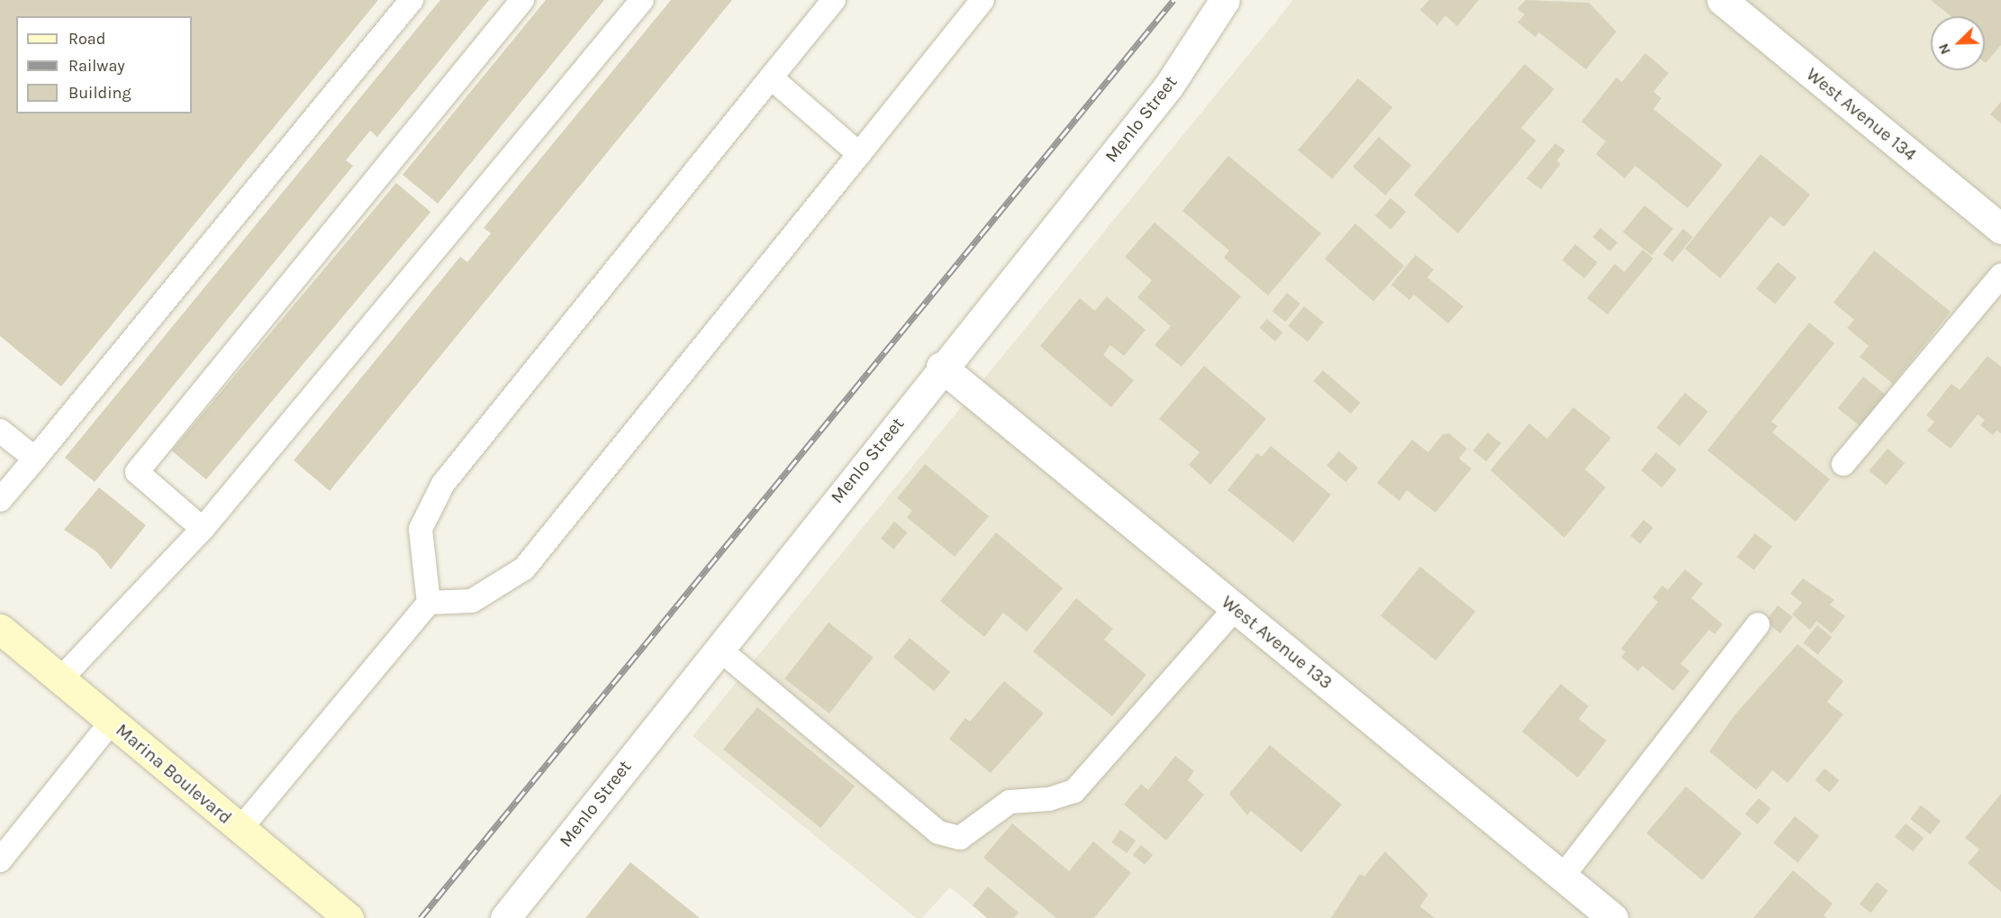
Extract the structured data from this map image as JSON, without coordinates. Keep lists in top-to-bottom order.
{
  "streets": {
    "main road": ["Marina Boulevard"],
    "street": ["West Avenue 134", "Menlo Street", "West Avenue 133"]
  },
  "crossings": [
    ["Menlo Street", "West Avenue 133"]
  ],
  "legend": ["Road", "Railway", "Building"],
  "north": "bottom left"
}
